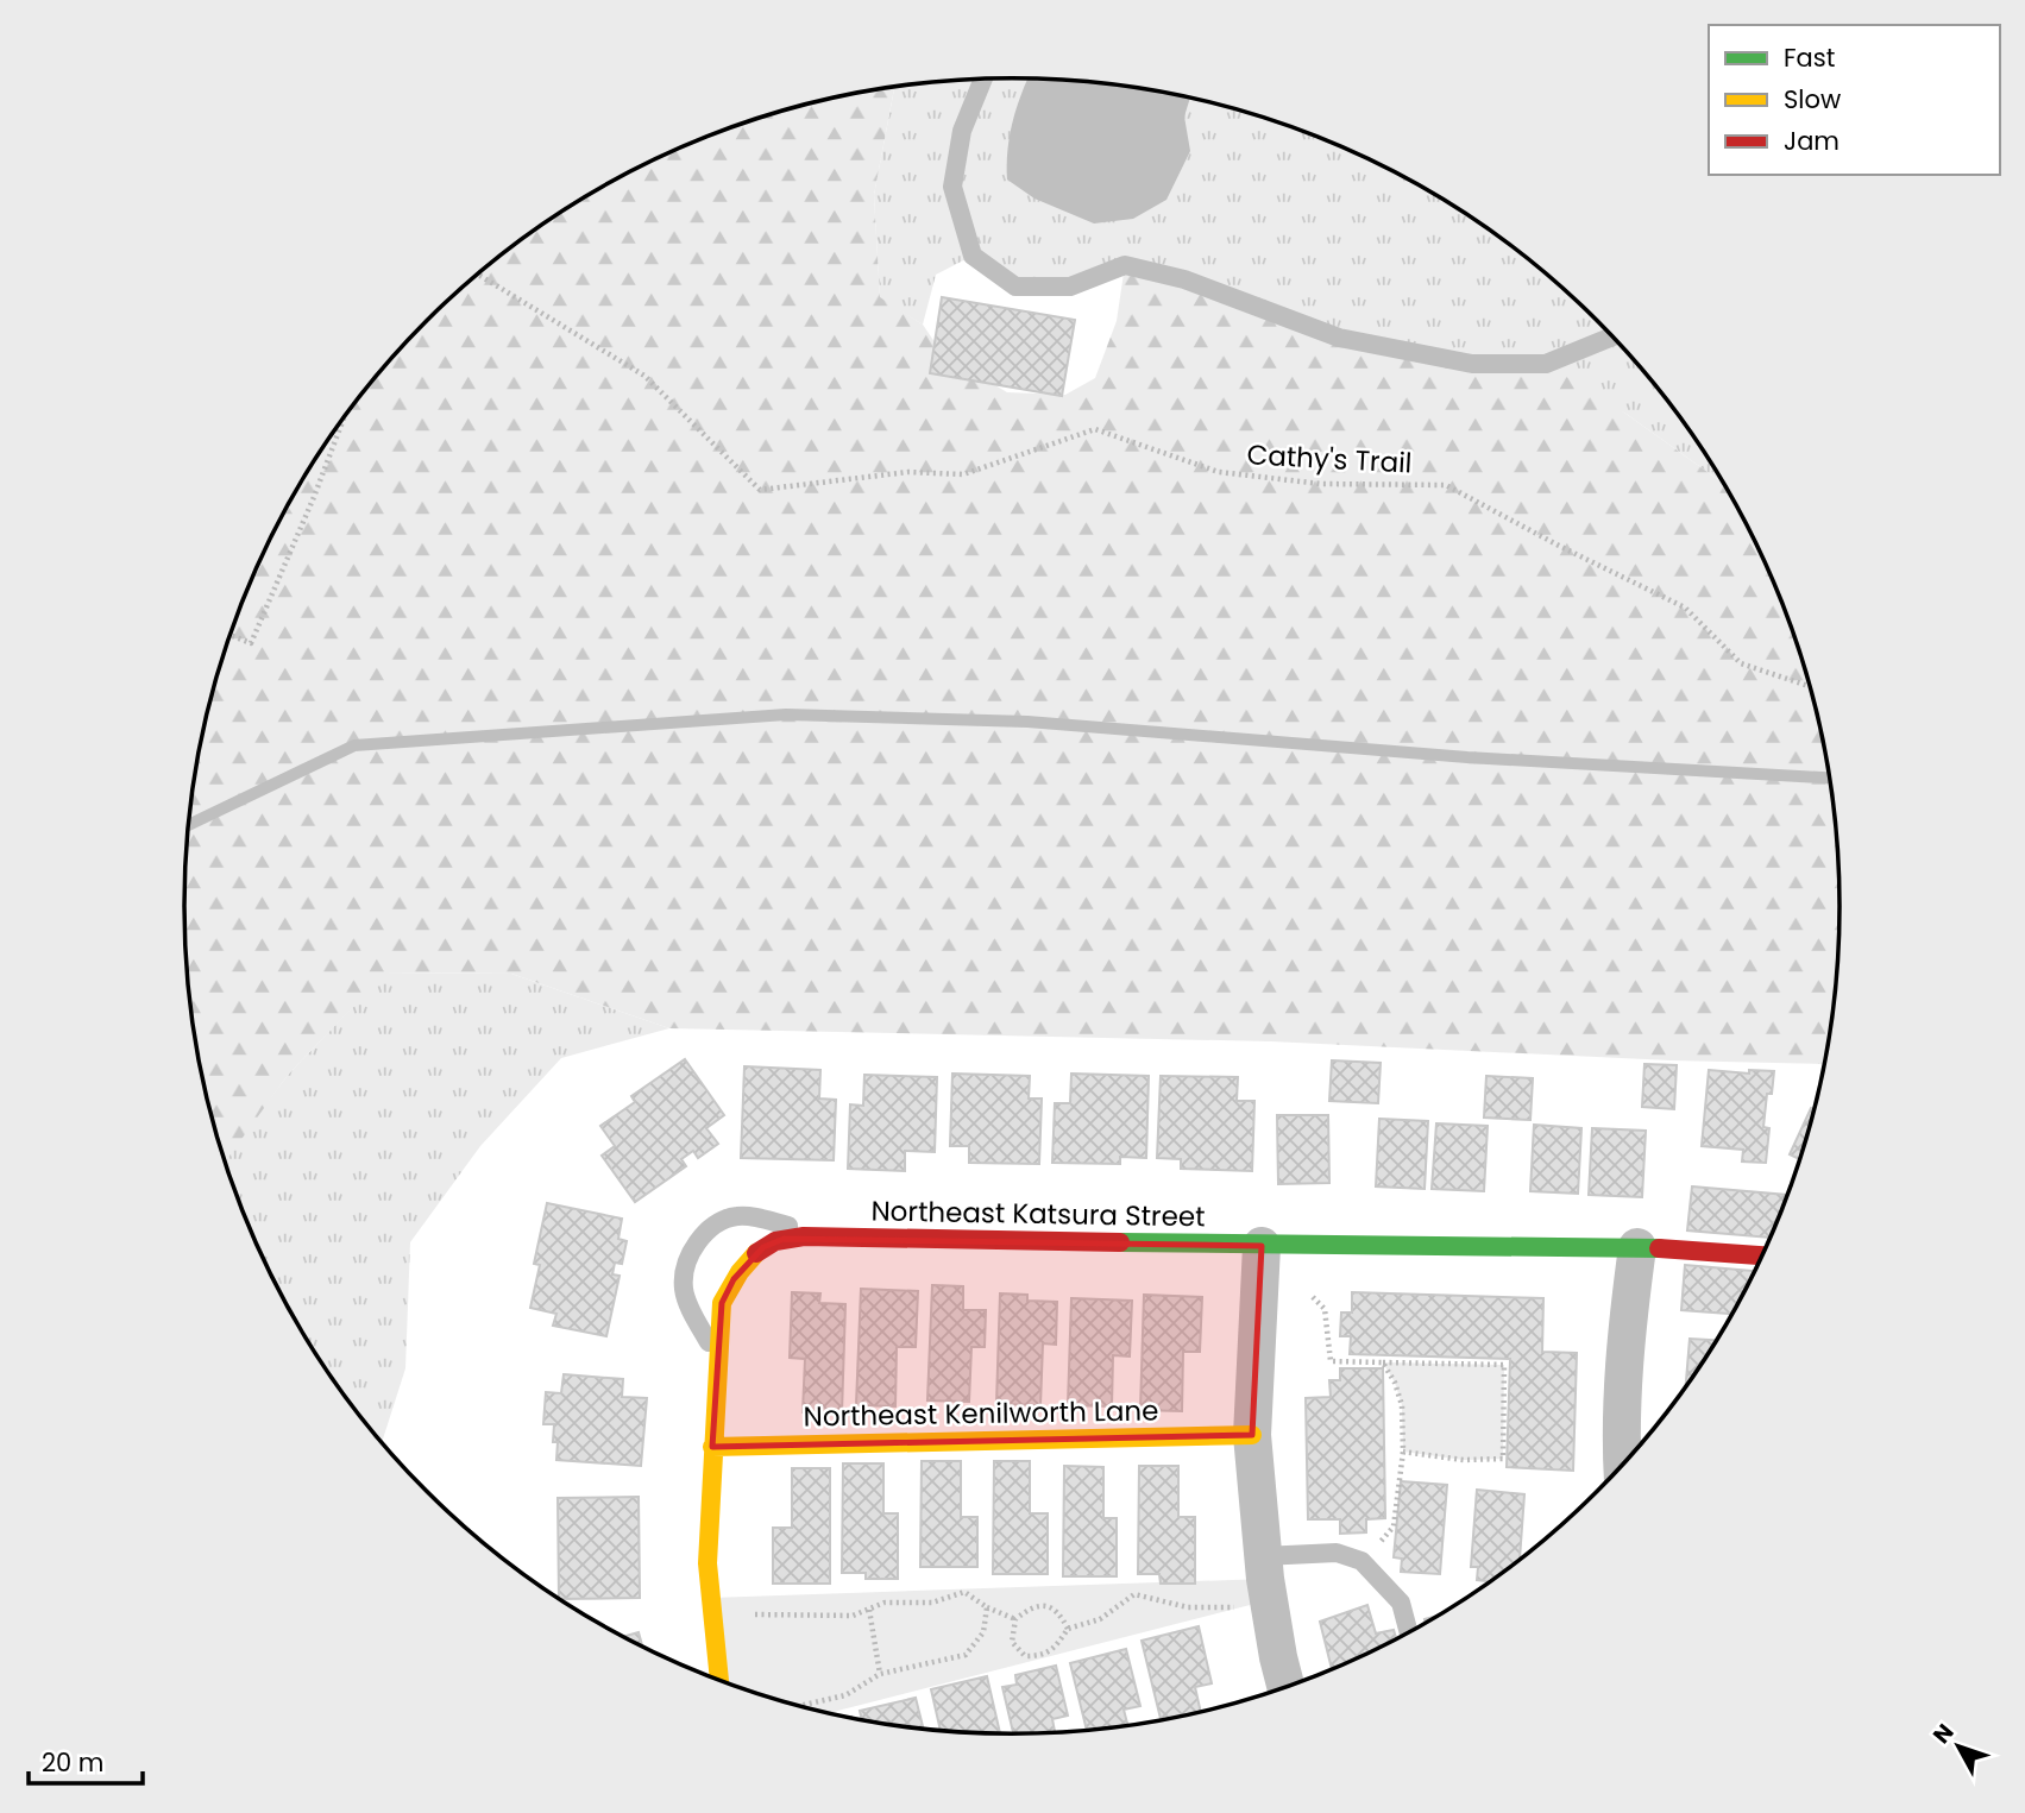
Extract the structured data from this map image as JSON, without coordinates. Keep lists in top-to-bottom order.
{
  "streets": {
    "street": ["Northeast Katsura Street", "Northeast Kenilworth Lane"],
    "path": ["Cathy's Trail"]
  },
  "crossings": [
    ["Northeast Katsura Street", "Northeast Kenilworth Lane"]
  ],
  "legend": ["Fast", "Slow", "Jam"],
  "scale_bar": "20 m",
  "north": "top left"
}
